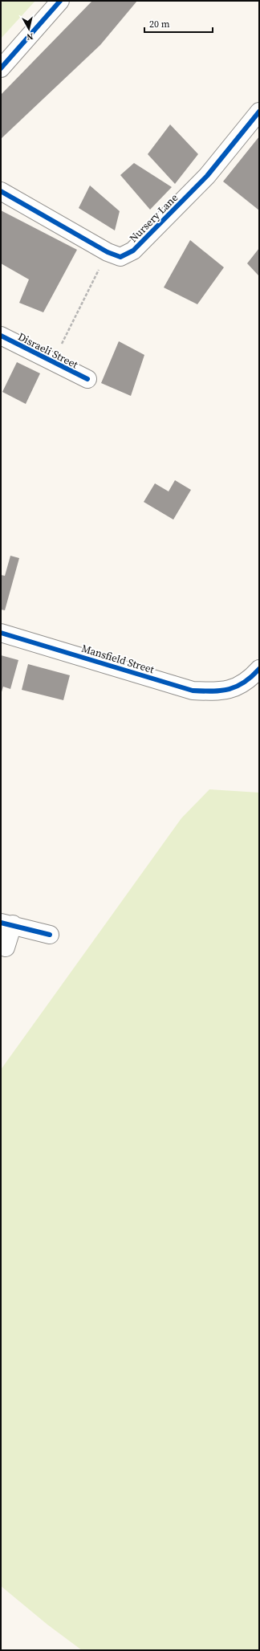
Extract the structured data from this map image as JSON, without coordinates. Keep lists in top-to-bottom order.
{
  "streets": {
    "street": ["Nursery Lane", "Disraeli Street", "Mansfield Street"]
  },
  "scale_bar": "20 m",
  "north": "bottom"
}
